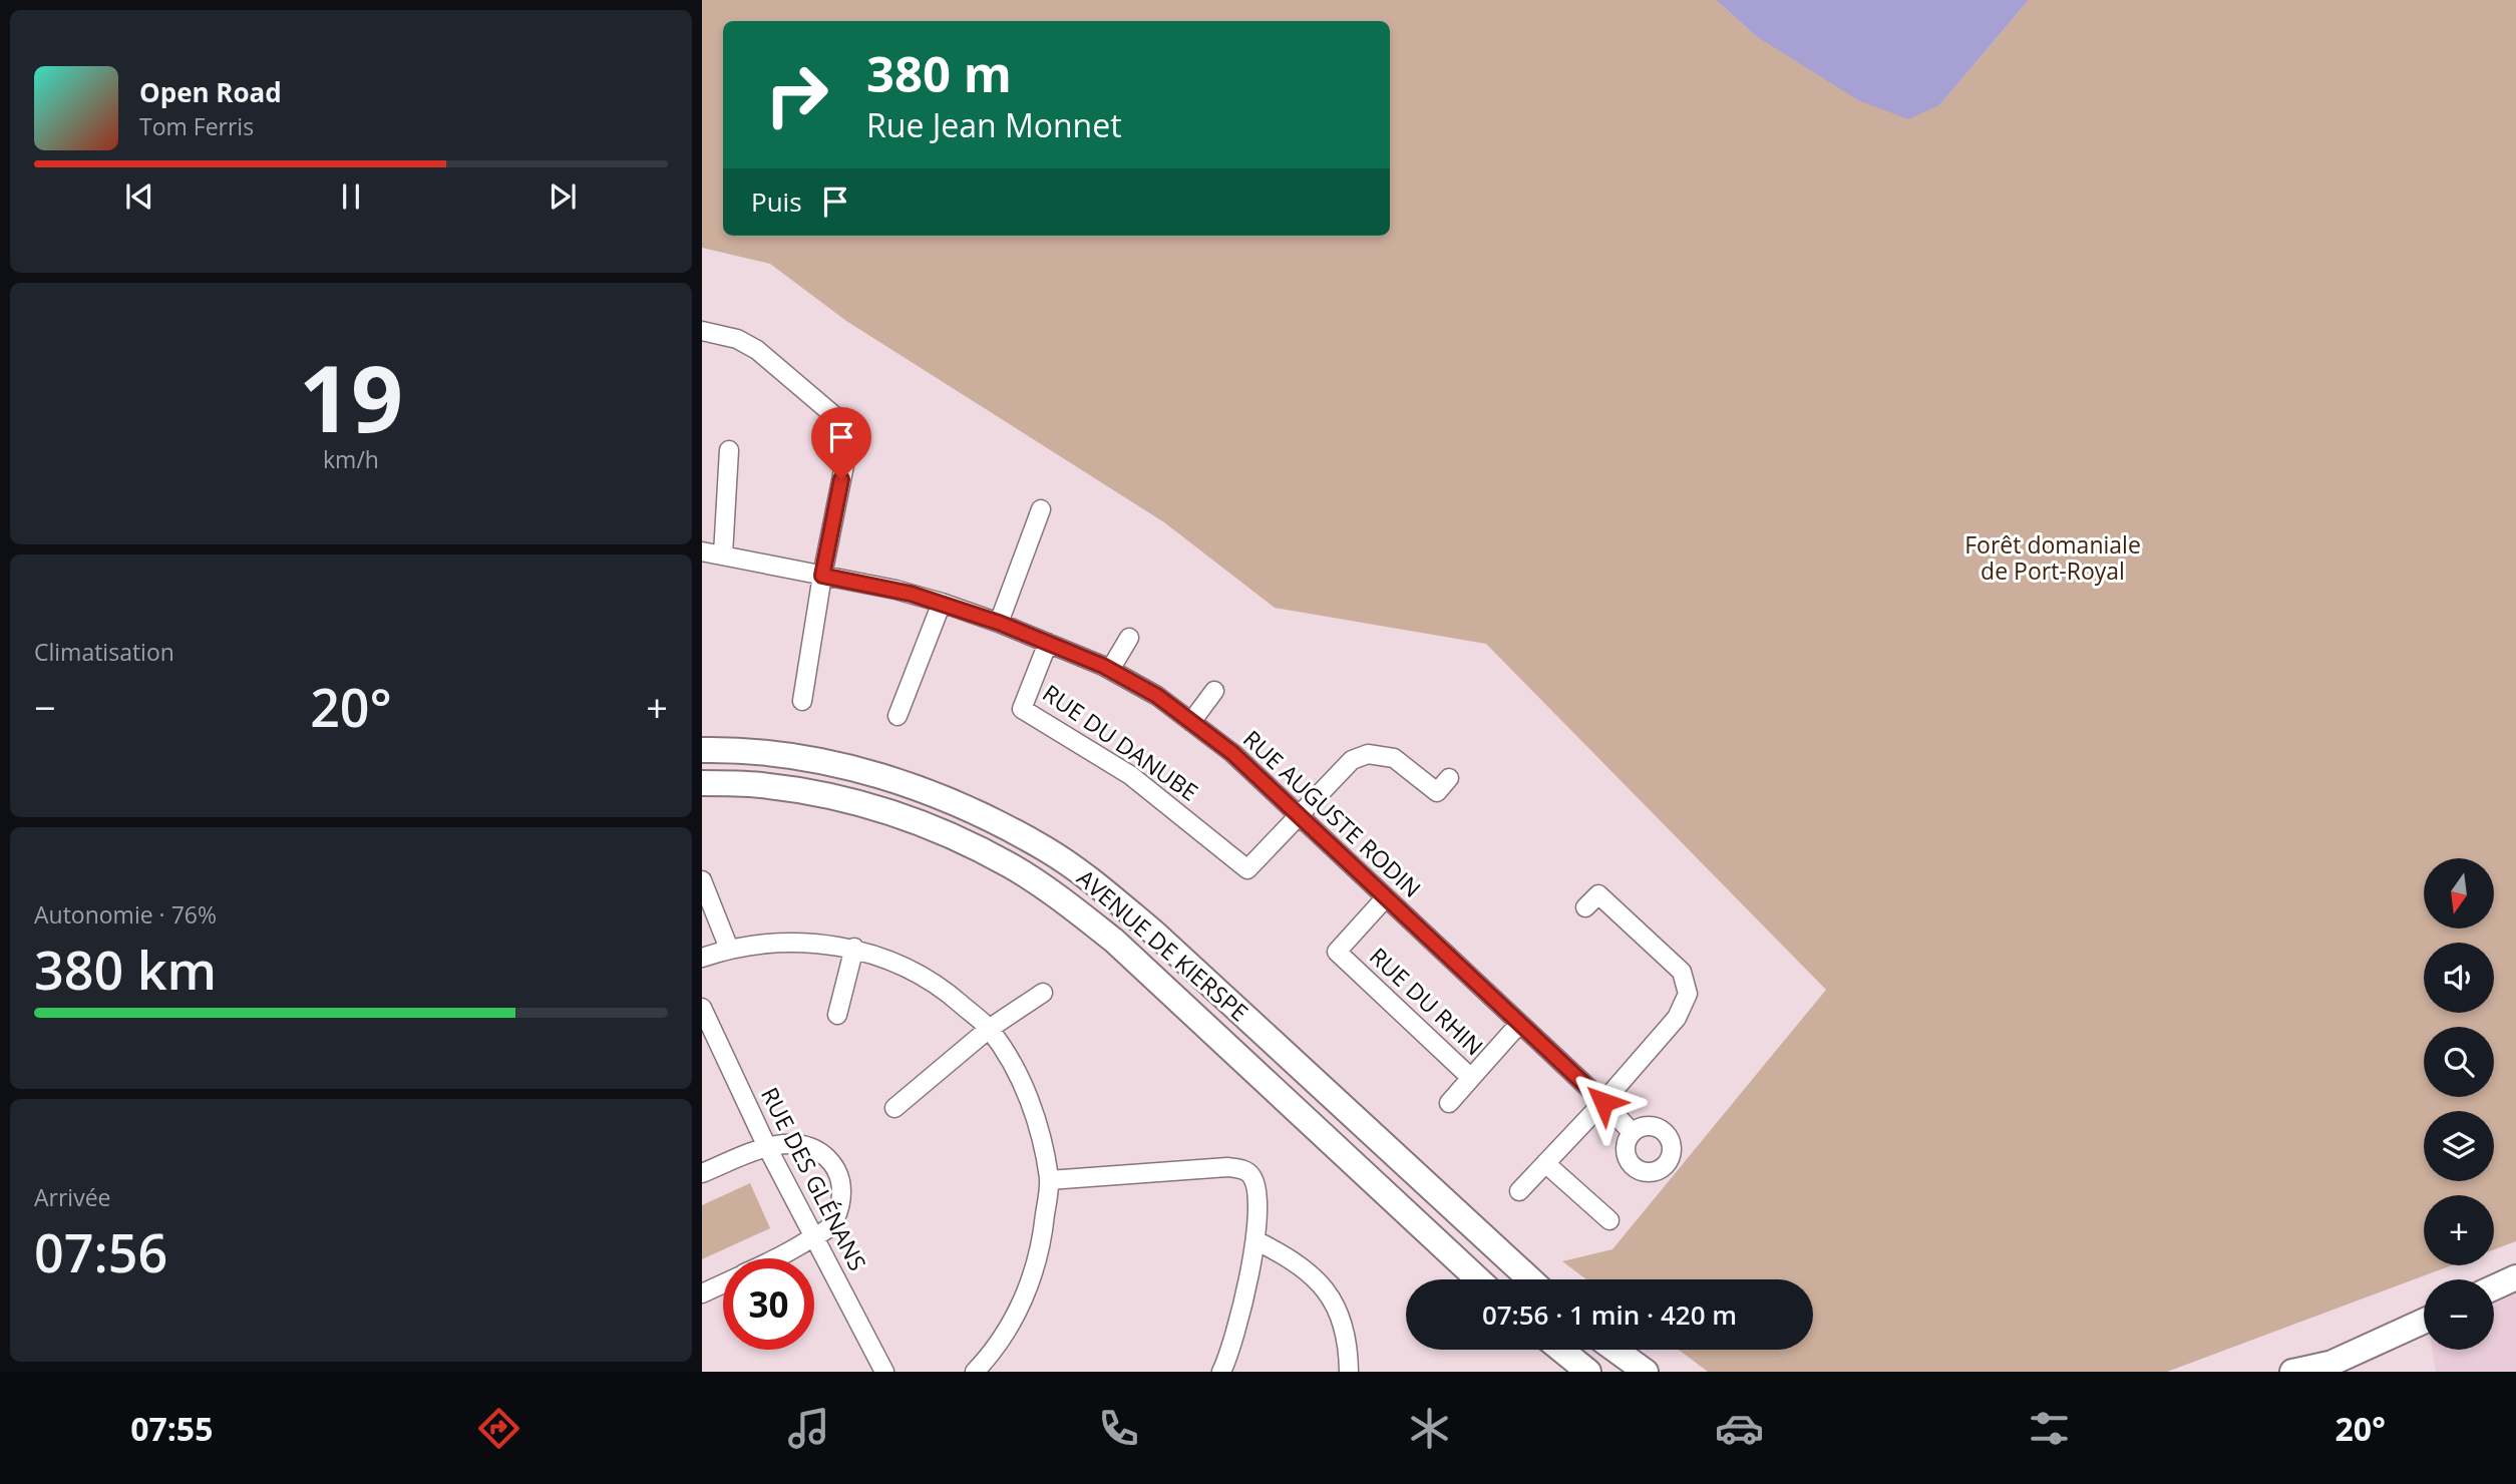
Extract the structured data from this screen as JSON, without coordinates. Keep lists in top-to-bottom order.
{
  "streets": {
    "main road": ["AVENUE DE KIERSPE"],
    "street": [
      "RUE DU DANUBE",
      "RUE AUGUSTE RODIN",
      "RUE DU RHIN",
      "RUE DES GLÉNANS"
    ]
  },
  "crossings": [
    ["RUE DU DANUBE", "RUE AUGUSTE RODIN"],
    ["RUE AUGUSTE RODIN", "RUE DU RHIN"]
  ],
  "parks": ["Forêt domaniale de Port-Royal"],
  "north": "bottom",
  "page": {
    "turn": ["380 m", "Rue Jean Monnet"],
    "song": ["Open Road", "Tom Ferris"],
    "then": "Puis",
    "tile": [
      ["19", "km/h"],
      "Climatisation",
      ["Autonomie · 76%", "380 km"],
      ["Arrivée", "07:56"]
    ],
    "heat": ["−", "20°", "+"],
    "map_buttons": ["+", "−"],
    "limit": "30",
    "trip": "07:56 · 1 min · 420 m",
    "tabs": ["07:55", "20°"]
  }
}
